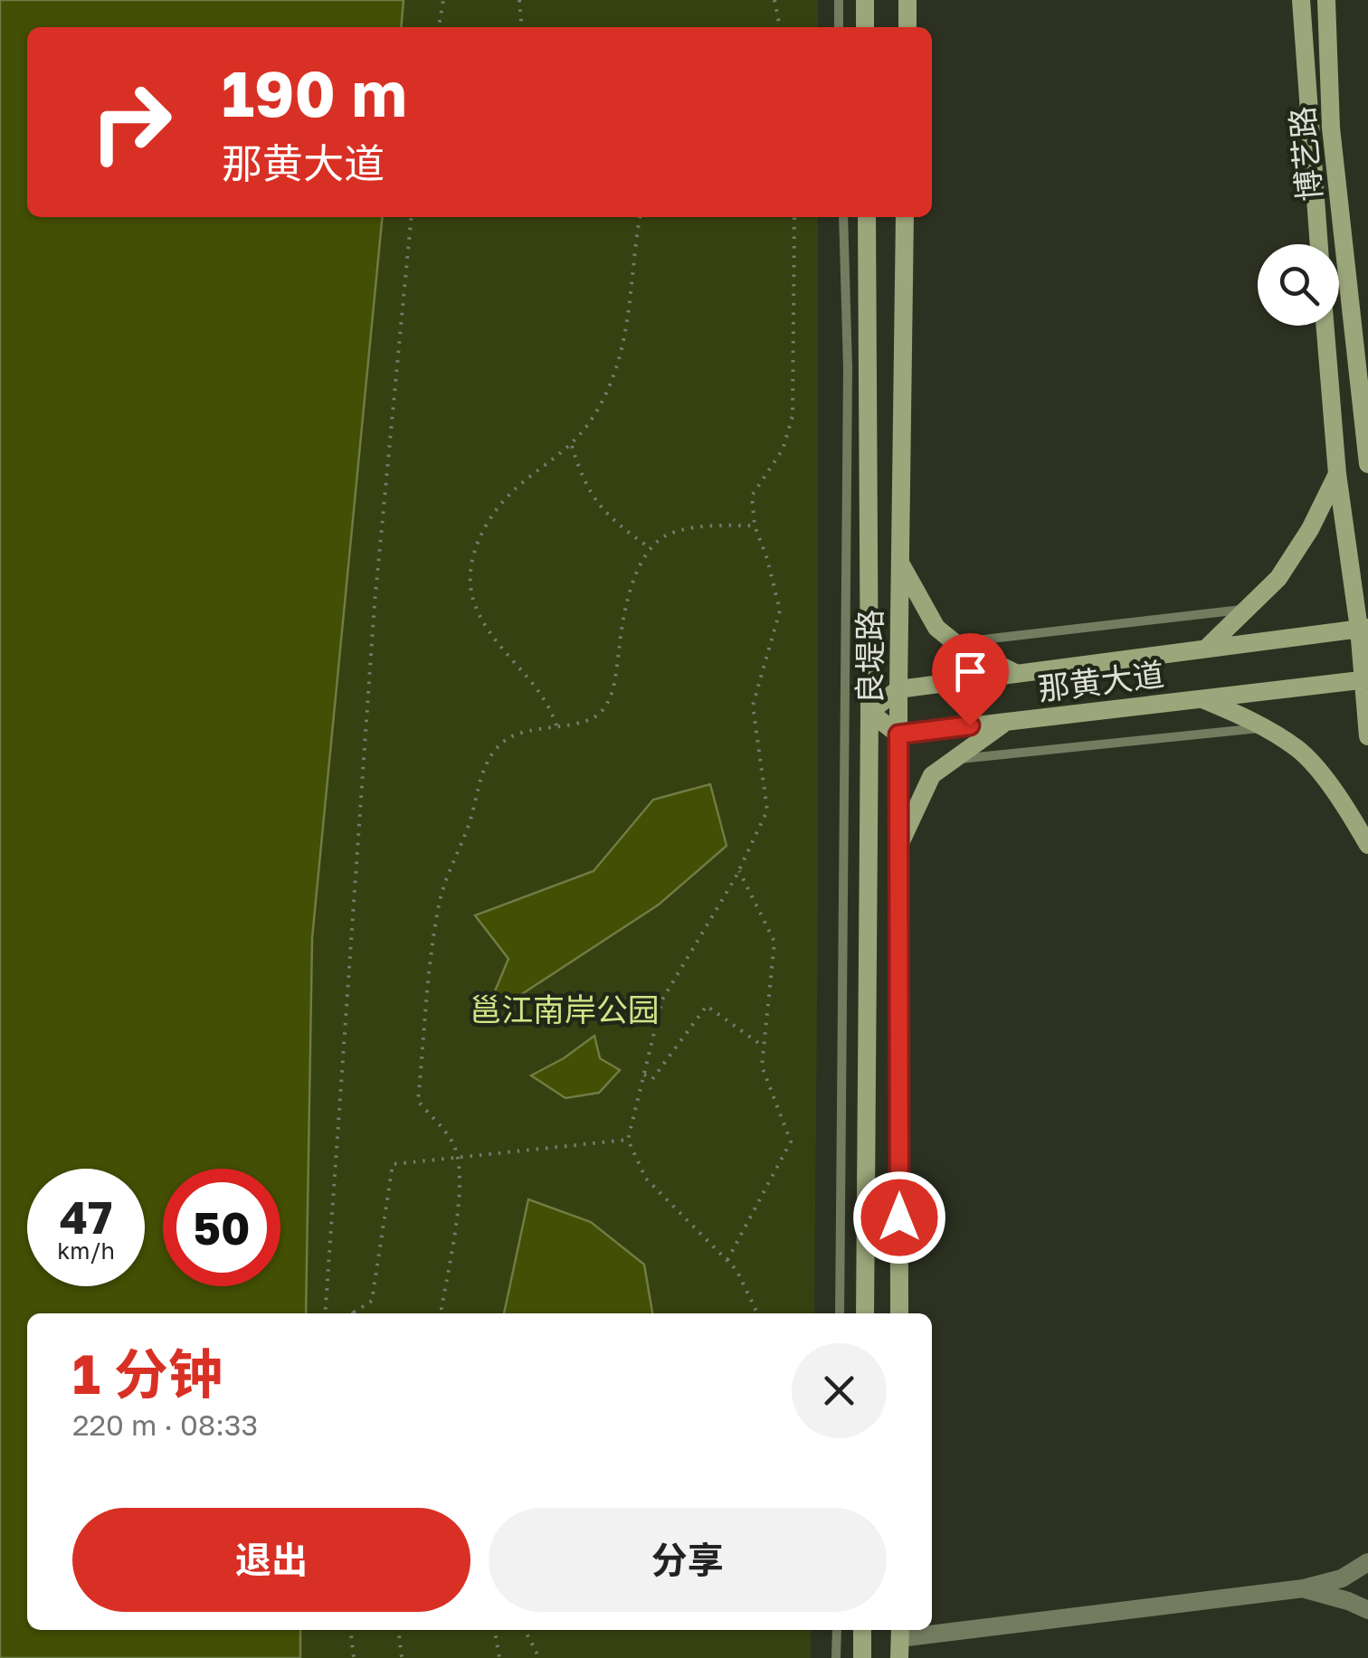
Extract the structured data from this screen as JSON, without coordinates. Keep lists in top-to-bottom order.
{
  "streets": {
    "main road": ["博艺路", "良堤路", "那黄大道"]
  },
  "crossings": [
    ["良堤路", "那黄大道"]
  ],
  "parks": ["邕江南岸公园"],
  "page": {
    "turn": ["190 m", "那黄大道"],
    "speed": "47 km/h",
    "limit": "50",
    "heading": ["1 分钟", "220 m · 08:33"],
    "buttons": ["退出", "分享"]
  }
}
